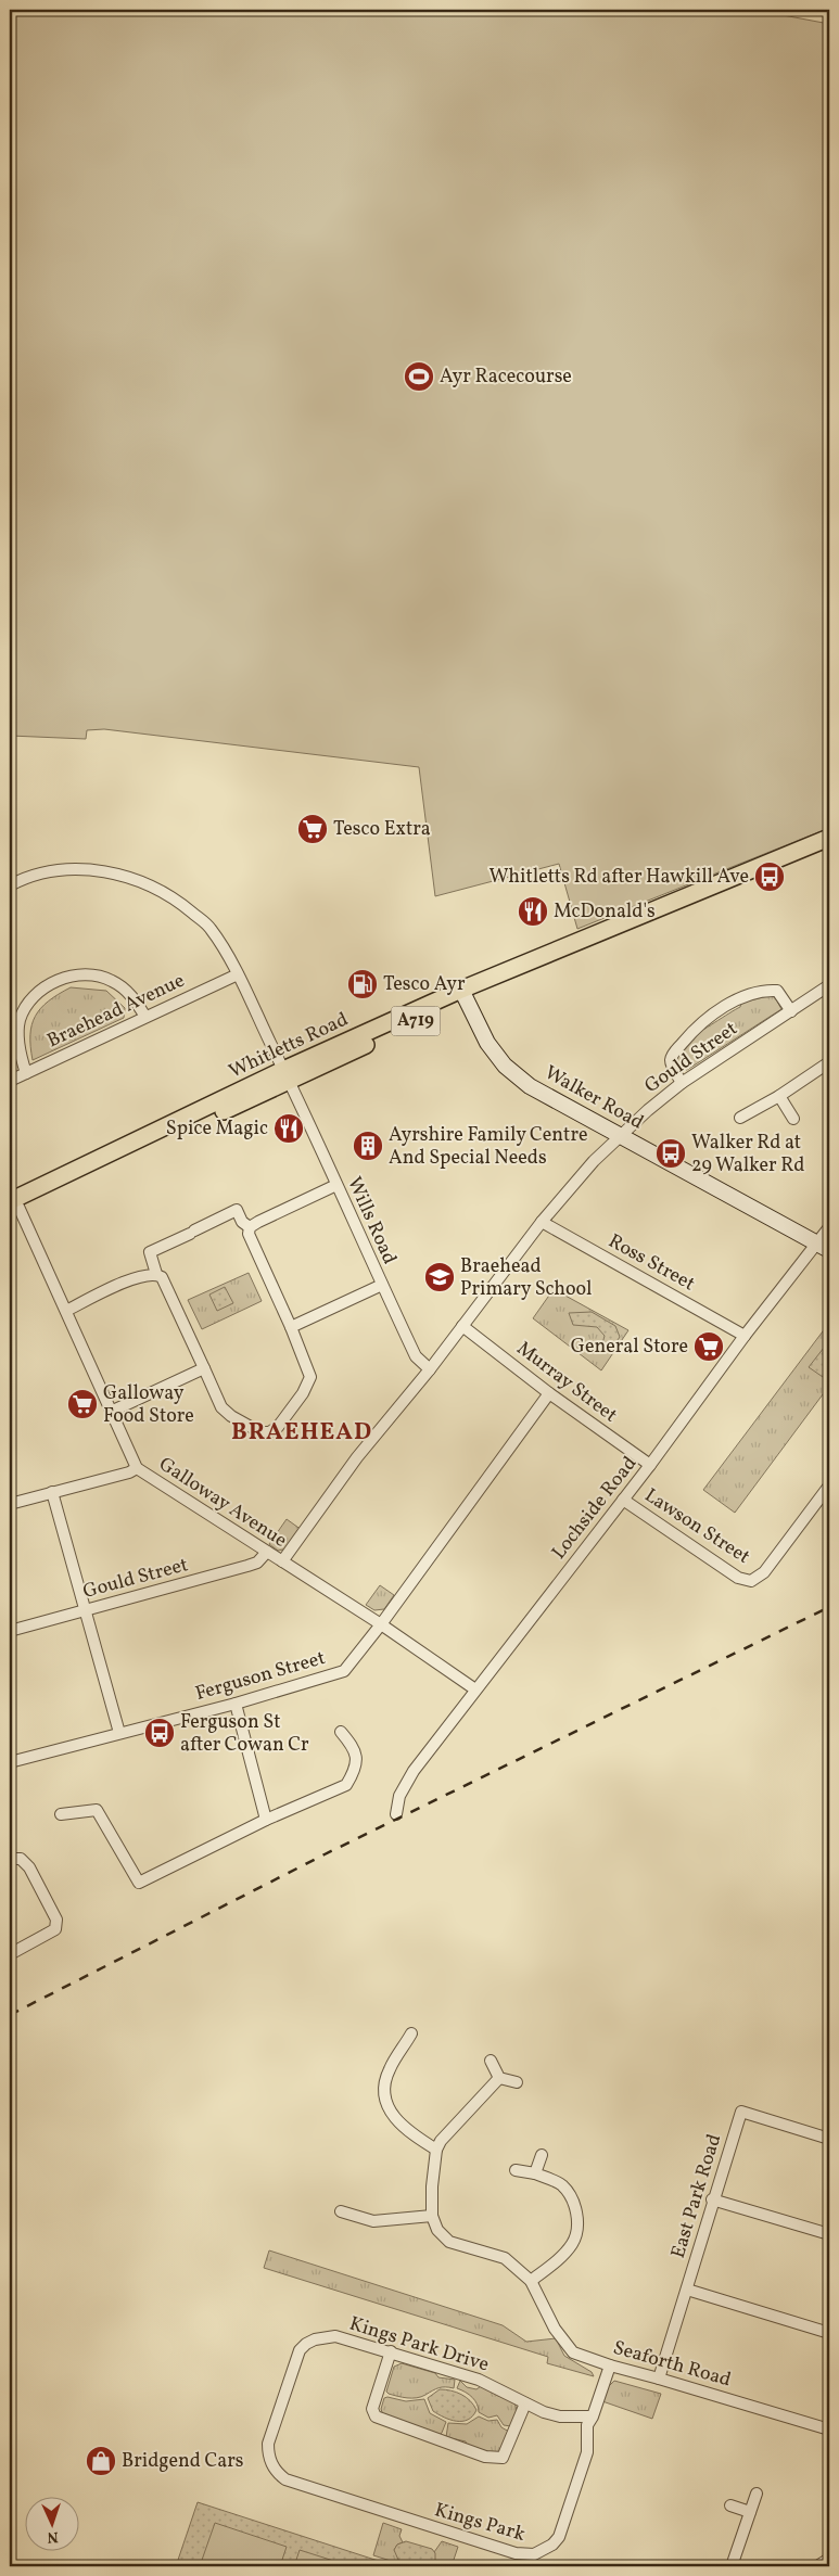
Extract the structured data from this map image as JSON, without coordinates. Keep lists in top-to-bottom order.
{
  "streets": {
    "main road": ["A719", "Whitletts Road"],
    "street": [
      "Braehead Avenue",
      "Gould Street",
      "Walker Road",
      "Wills Road",
      "Ross Street",
      "Murray Street",
      "Galloway Avenue",
      "Lochside Road",
      "Lawson Street",
      "Ferguson Street",
      "East Park Road",
      "Kings Park Drive",
      "Seaforth Road",
      "Kings Park"
    ]
  },
  "crossings": [
    ["Braehead Avenue", "Wills Road"],
    ["Whitletts Road", "Walker Road"],
    ["Whitletts Road", "Wills Road"],
    ["Whitletts Road", "Galloway Avenue"],
    ["Gould Street", "Walker Road"],
    ["Gould Street", "Wills Road"],
    ["Gould Street", "Ross Street"],
    ["Gould Street", "Murray Street"],
    ["Gould Street", "Galloway Avenue"],
    ["Walker Road", "Lochside Road"],
    ["Ross Street", "Lochside Road"],
    ["Murray Street", "Lochside Road"],
    ["Murray Street", "Ferguson Street"],
    ["Galloway Avenue", "Lochside Road"],
    ["Galloway Avenue", "Ferguson Street"],
    ["Lochside Road", "Lawson Street"],
    ["East Park Road", "Seaforth Road"],
    ["Kings Park Drive", "Kings Park"],
    ["Seaforth Road", "Kings Park"]
  ],
  "districts": ["BRAEHEAD"],
  "places": {
    "sports": ["Ayr Racecourse"],
    "supermarket": ["Tesco Extra", "General Store", "Galloway Food Store"],
    "bus stop": ["Whitletts Rd after Hawkill Ave", "Walker Rd at 29 Walker Rd", "Ferguson St after Cowan Cr"],
    "restaurant": ["McDonald's", "Spice Magic"],
    "fuel station": ["Tesco Ayr"],
    "building": ["Ayrshire Family Centre And Special Needs"],
    "school or university": ["Braehead Primary School"],
    "shop": ["Bridgend Cars"]
  },
  "north": "bottom"
}
